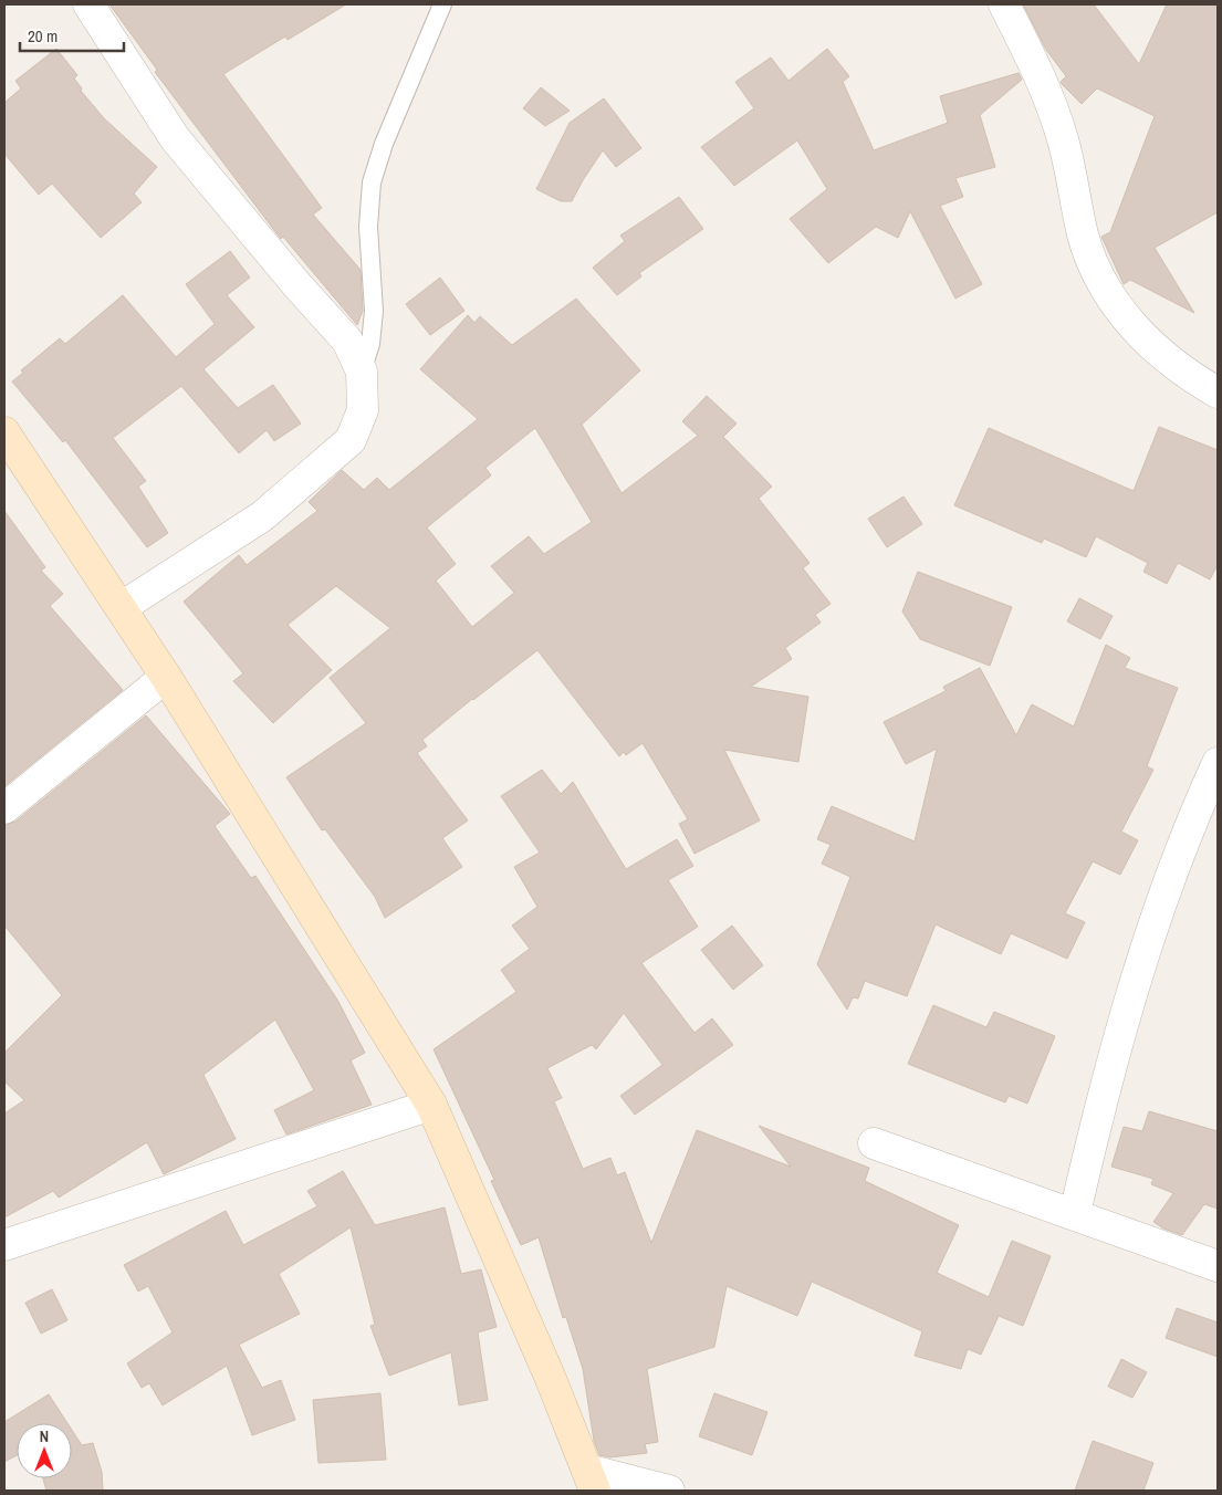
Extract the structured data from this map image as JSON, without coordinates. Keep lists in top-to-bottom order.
{
  "scale_bar": "20 m",
  "north": "top"
}
